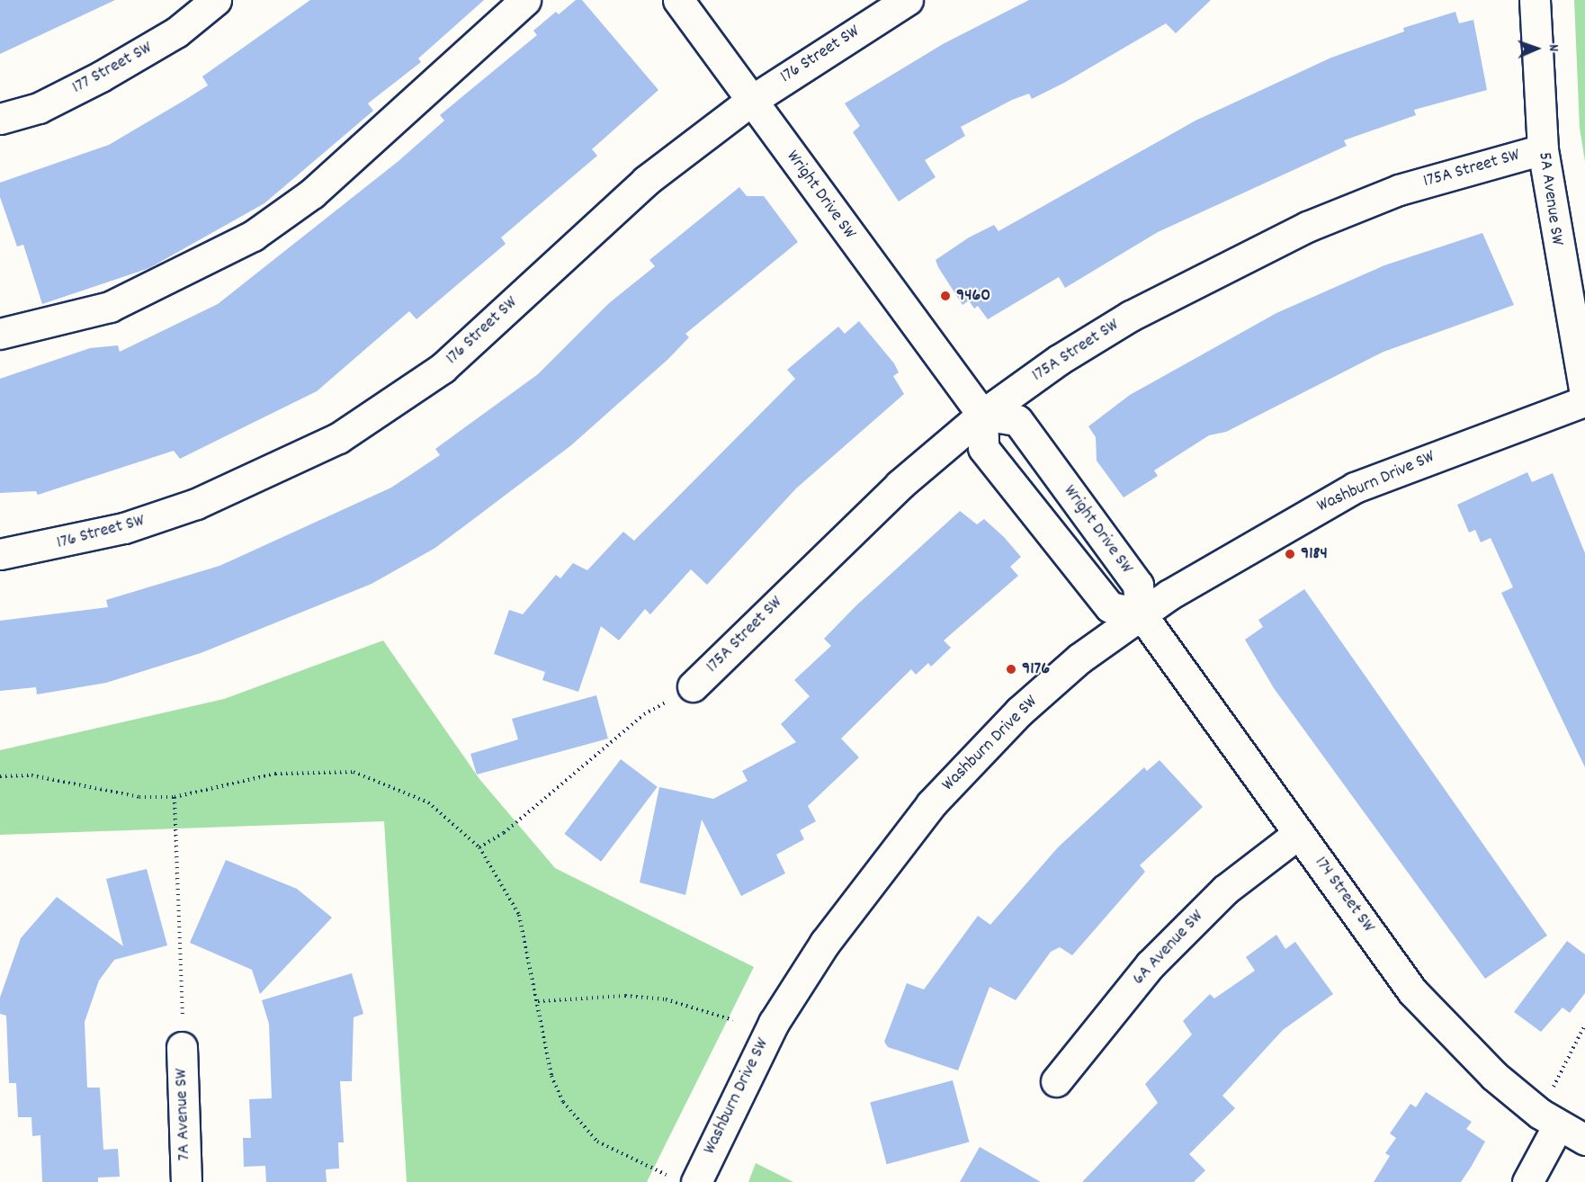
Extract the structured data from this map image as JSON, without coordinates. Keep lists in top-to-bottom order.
{
  "streets": {
    "street": [
      "176 Street SW",
      "177 Street SW",
      "175A Street SW",
      "Wright Drive SW",
      "5A Avenue SW",
      "Washburn Drive SW",
      "174 Street SW",
      "6A Avenue SW",
      "7A Avenue SW"
    ]
  },
  "crossings": [
    ["176 Street SW", "Wright Drive SW"],
    ["175A Street SW", "Wright Drive SW"],
    ["175A Street SW", "5A Avenue SW"],
    ["Wright Drive SW", "Washburn Drive SW"],
    ["Wright Drive SW", "174 Street SW"],
    ["Washburn Drive SW", "174 Street SW"],
    ["174 Street SW", "6A Avenue SW"]
  ],
  "places": ["9460", "9184", "9176"],
  "north": "right"
}
